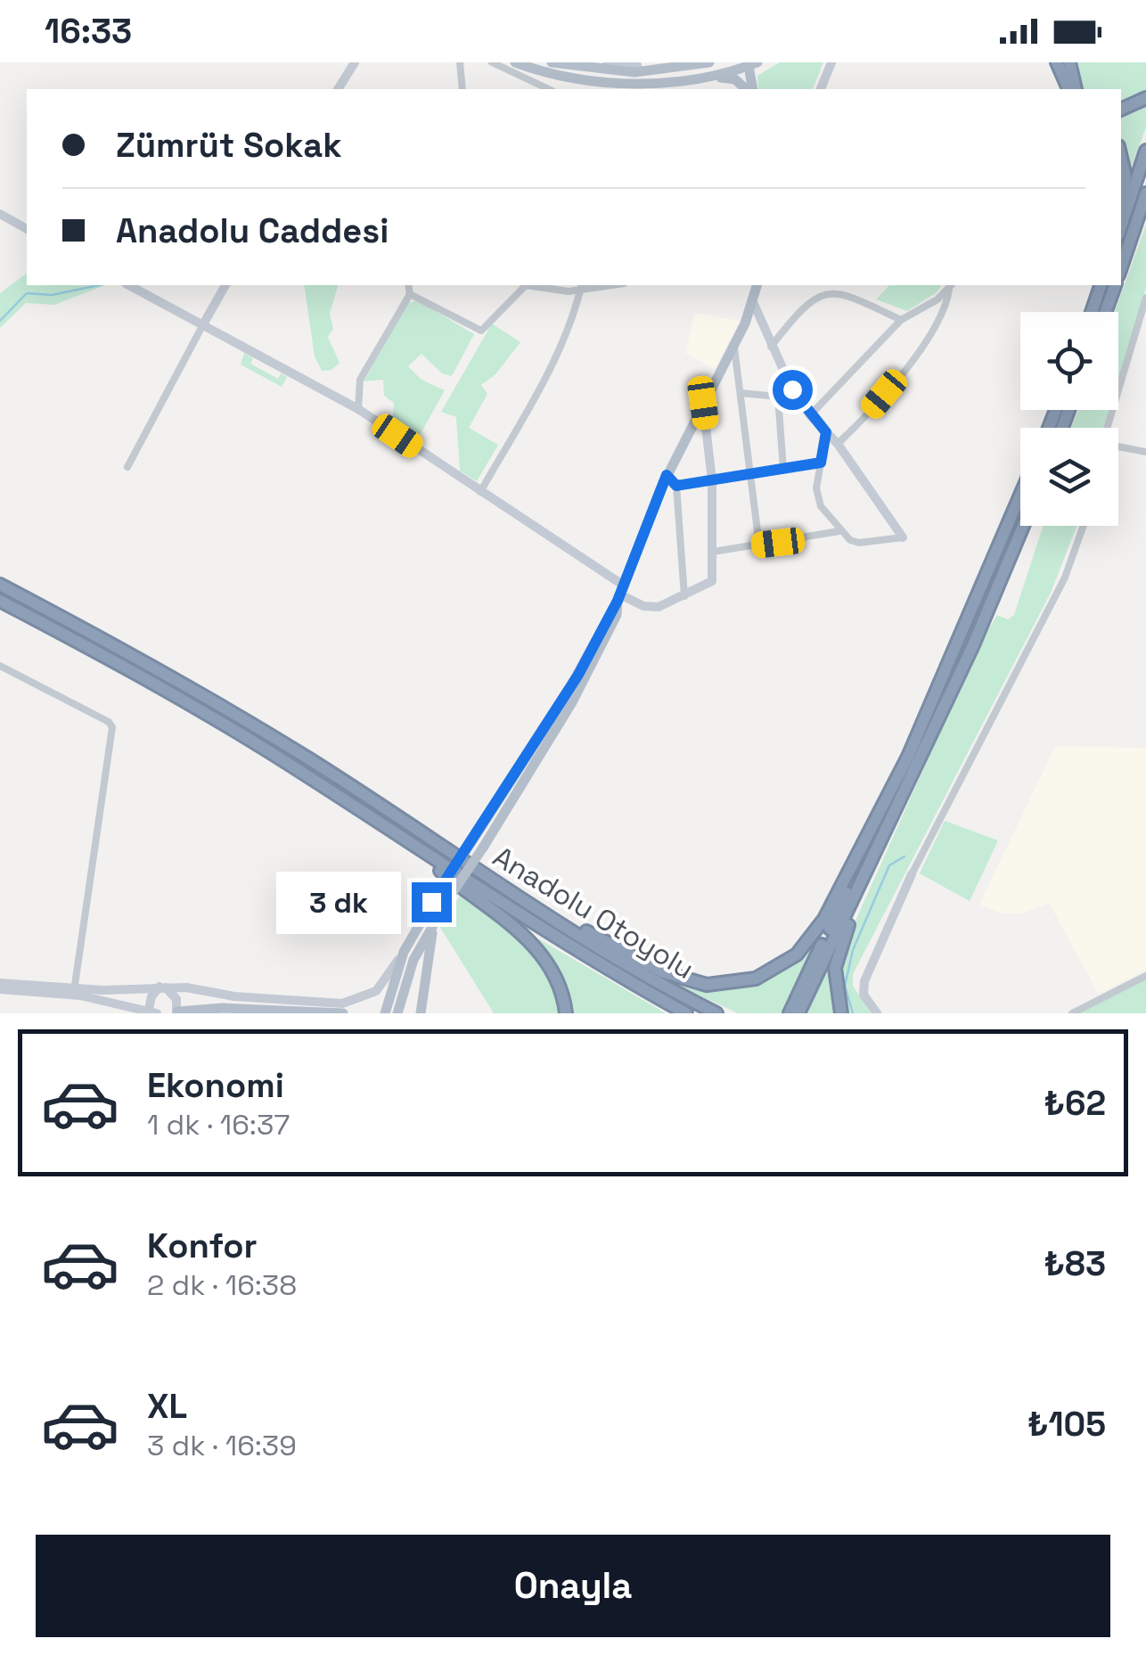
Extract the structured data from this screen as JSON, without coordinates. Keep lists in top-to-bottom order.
{
  "streets": {
    "highway": ["Anadolu Otoyolu"]
  },
  "page": {
    "status": "16:33",
    "banner": ["Zümrüt Sokak", "Anadolu Caddesi"],
    "bubble": "3 dk",
    "list": [
      {
        "name": "Ekonomi",
        "note": "1 dk · 16:37",
        "value": "₺62"
      },
      {
        "name": "Konfor",
        "note": "2 dk · 16:38",
        "value": "₺83"
      },
      {
        "name": "XL",
        "note": "3 dk · 16:39",
        "value": "₺105"
      }
    ],
    "buttons": "Onayla"
  }
}
